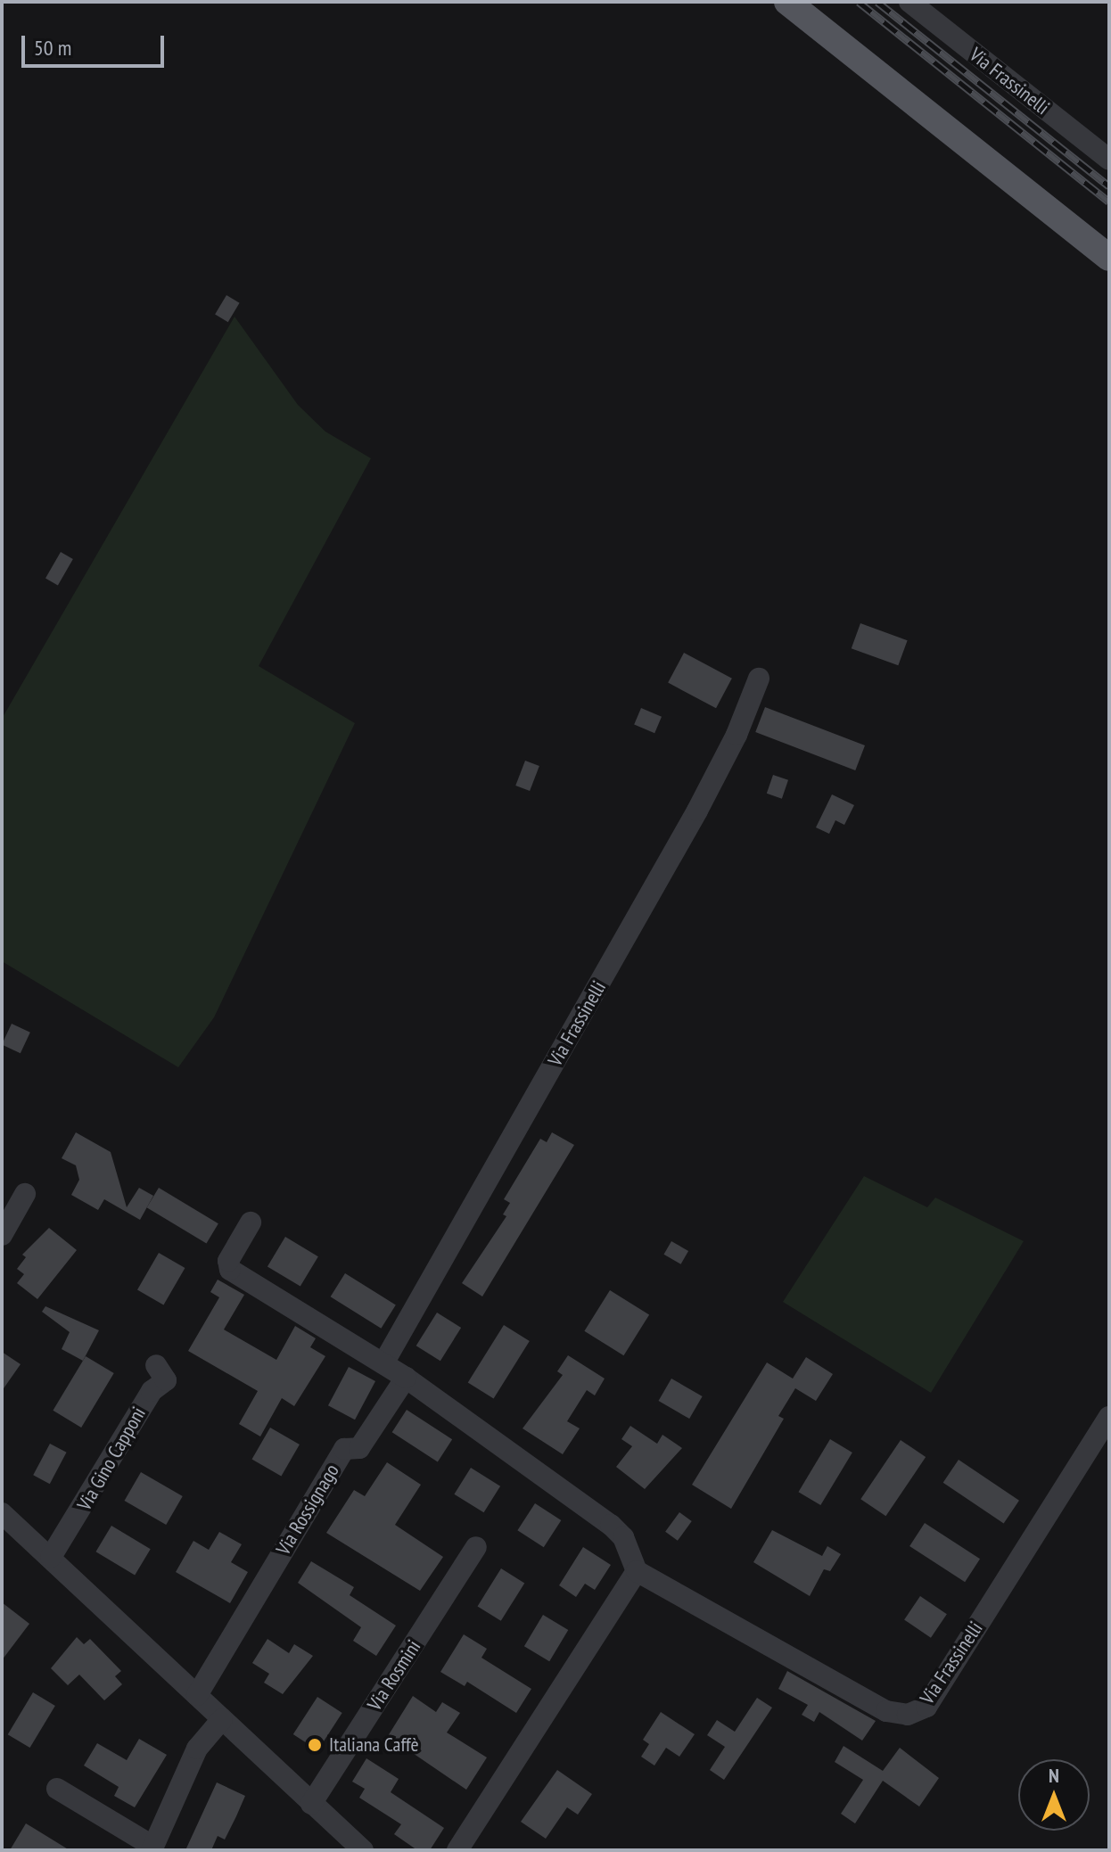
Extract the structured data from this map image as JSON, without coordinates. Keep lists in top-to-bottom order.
{
  "streets": {
    "street": [
      "Via Frassinelli",
      "Via Gino Capponi",
      "Via Rossignago",
      "Via Rosmini"
    ]
  },
  "places": ["Italiana Caffè"],
  "scale_bar": "50 m",
  "north": "top"
}
